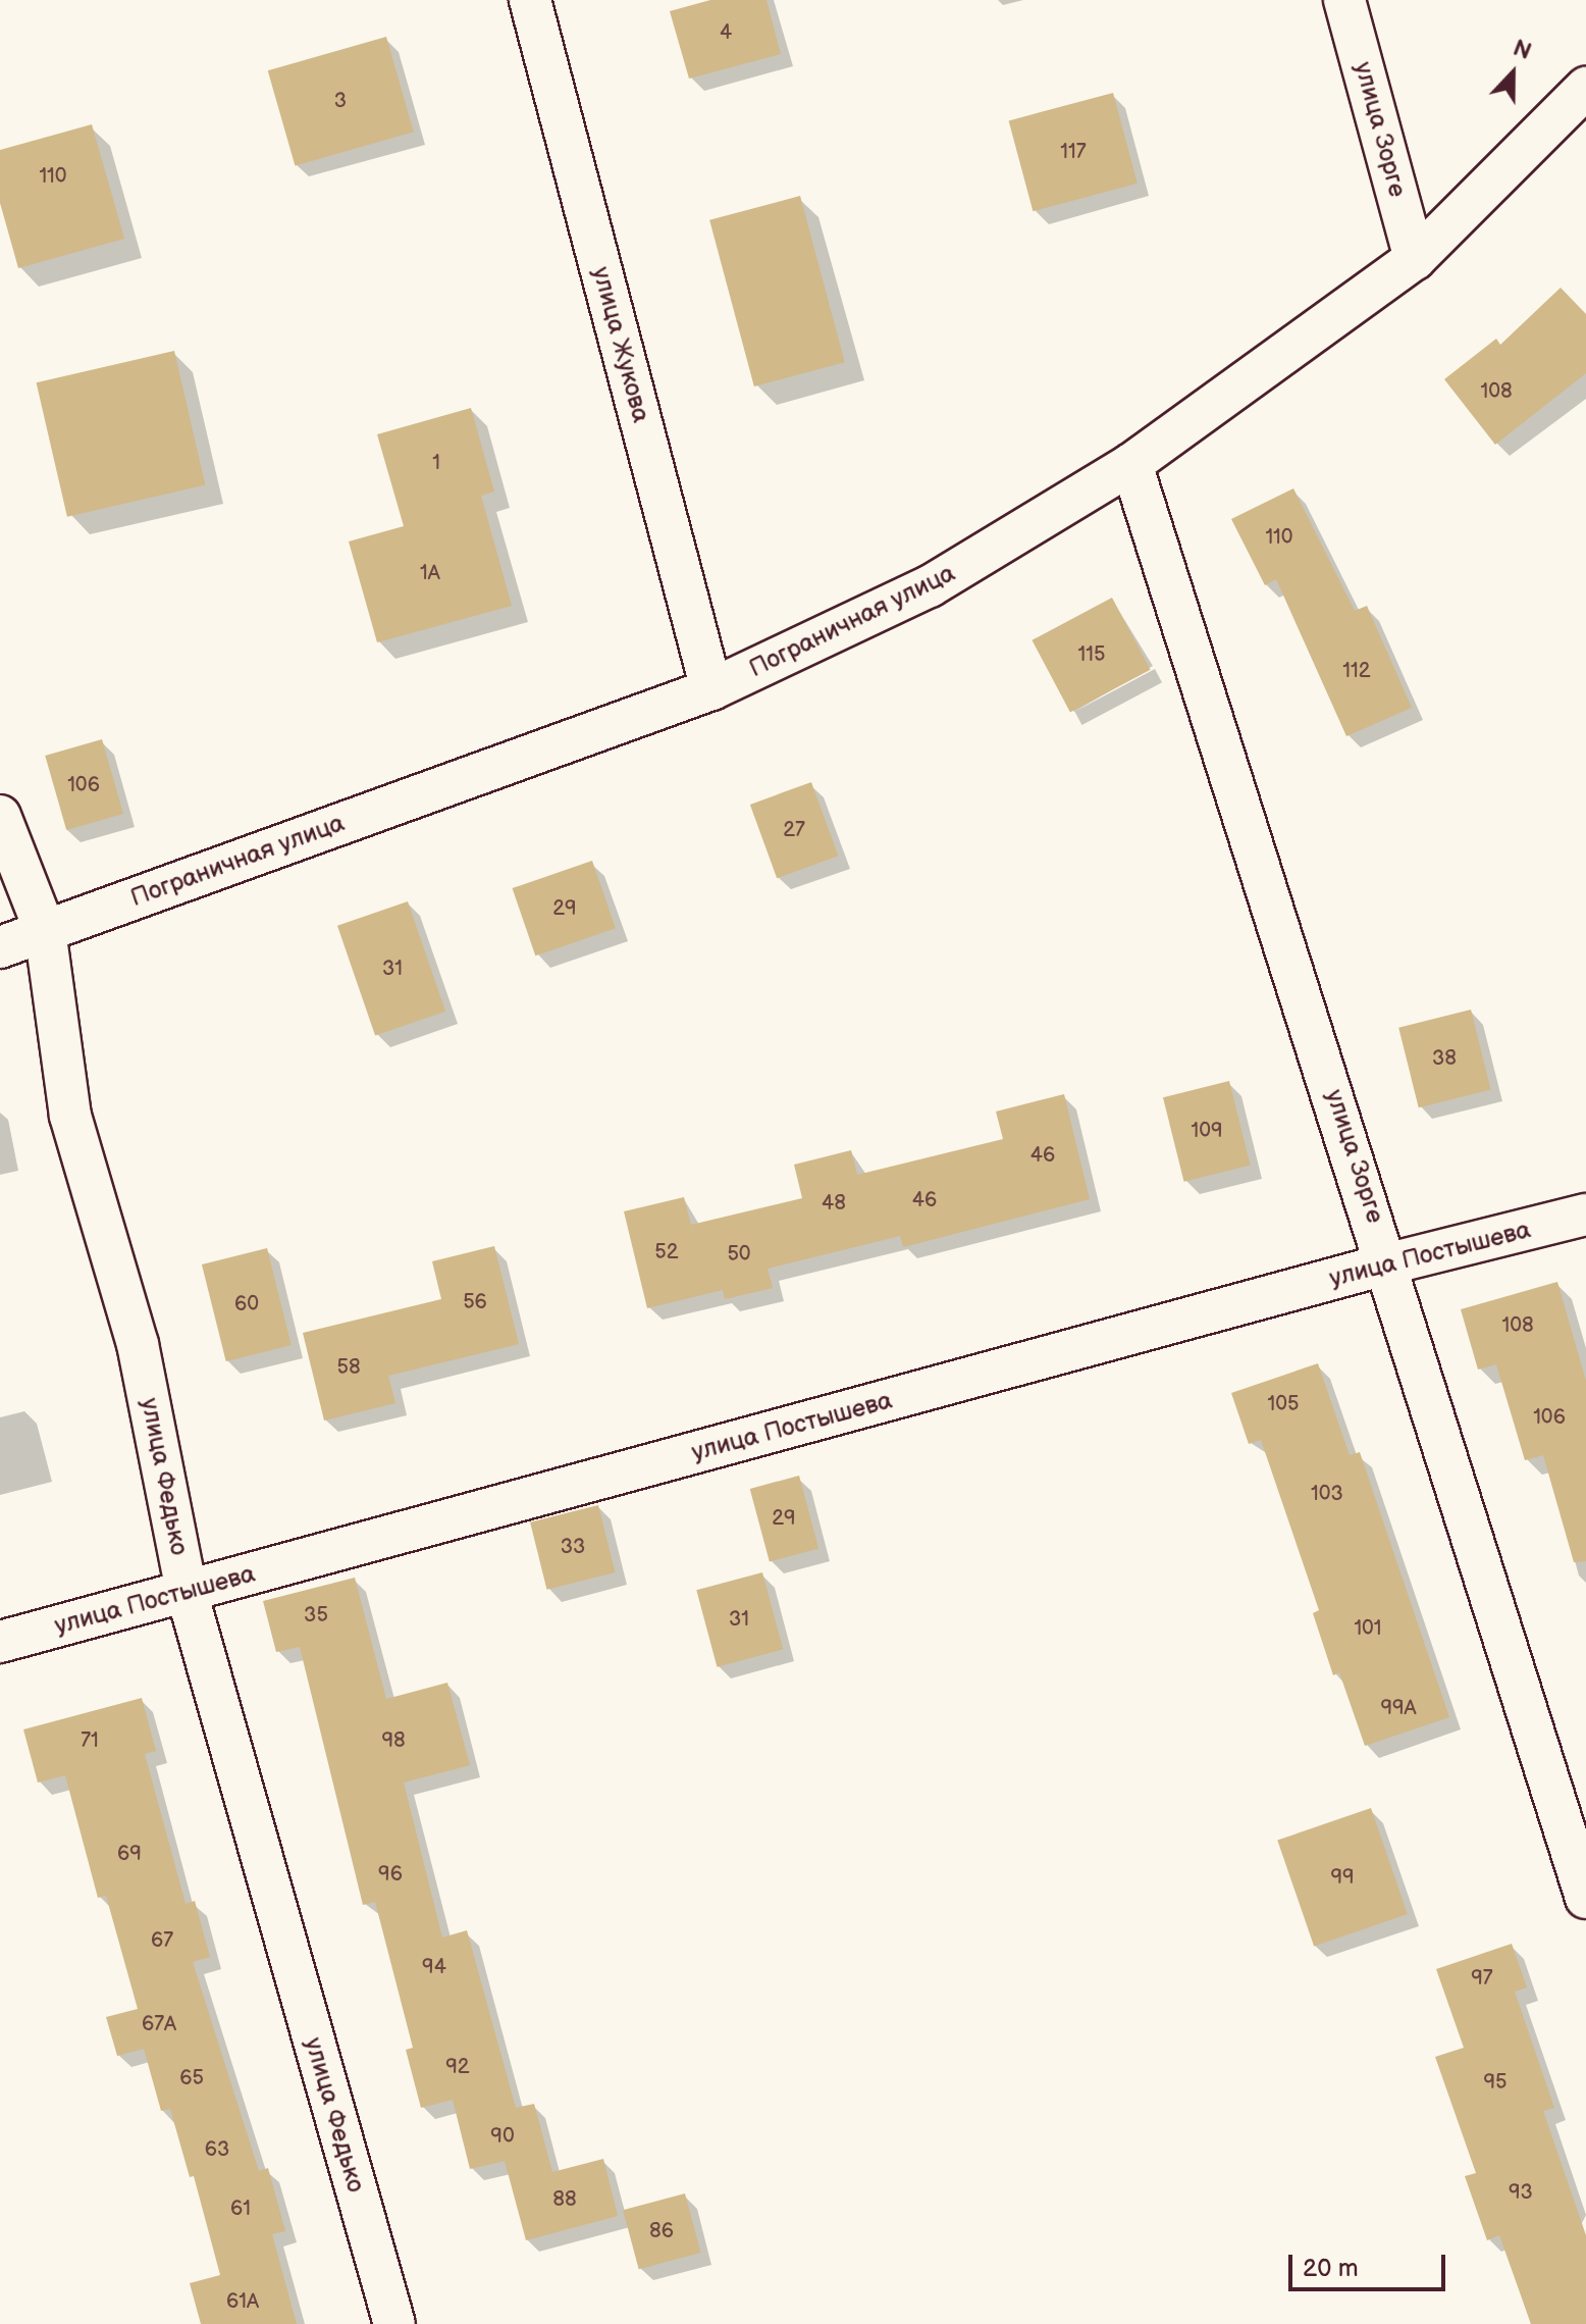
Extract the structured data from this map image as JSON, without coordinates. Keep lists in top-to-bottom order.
{
  "streets": {
    "street": [
      "улица Зорге",
      "улица Жукова",
      "Пограничная улица",
      "улица Постышева",
      "улица Федько"
    ]
  },
  "crossings": [
    ["улица Зорге", "Пограничная улица"],
    ["улица Зорге", "улица Постышева"],
    ["улица Жукова", "Пограничная улица"],
    ["Пограничная улица", "улица Федько"],
    ["улица Постышева", "улица Федько"]
  ],
  "house_numbers": [
    "4",
    "3",
    "117",
    "110",
    "108",
    "1",
    "110",
    "1А",
    "115",
    "112",
    "106",
    "27",
    "29",
    "31",
    "38",
    "109",
    "46",
    "46",
    "48",
    "52",
    "50",
    "56",
    "60",
    "108",
    "58",
    "105",
    "106",
    "103",
    "29",
    "33",
    "35",
    "31",
    "101",
    "99А",
    "71",
    "98",
    "69",
    "96",
    "99",
    "67",
    "94",
    "97",
    "67А",
    "92",
    "65",
    "95",
    "90",
    "63",
    "93",
    "88",
    "61",
    "86",
    "61А"
  ],
  "scale_bar": "20 m",
  "north": "top"
}
